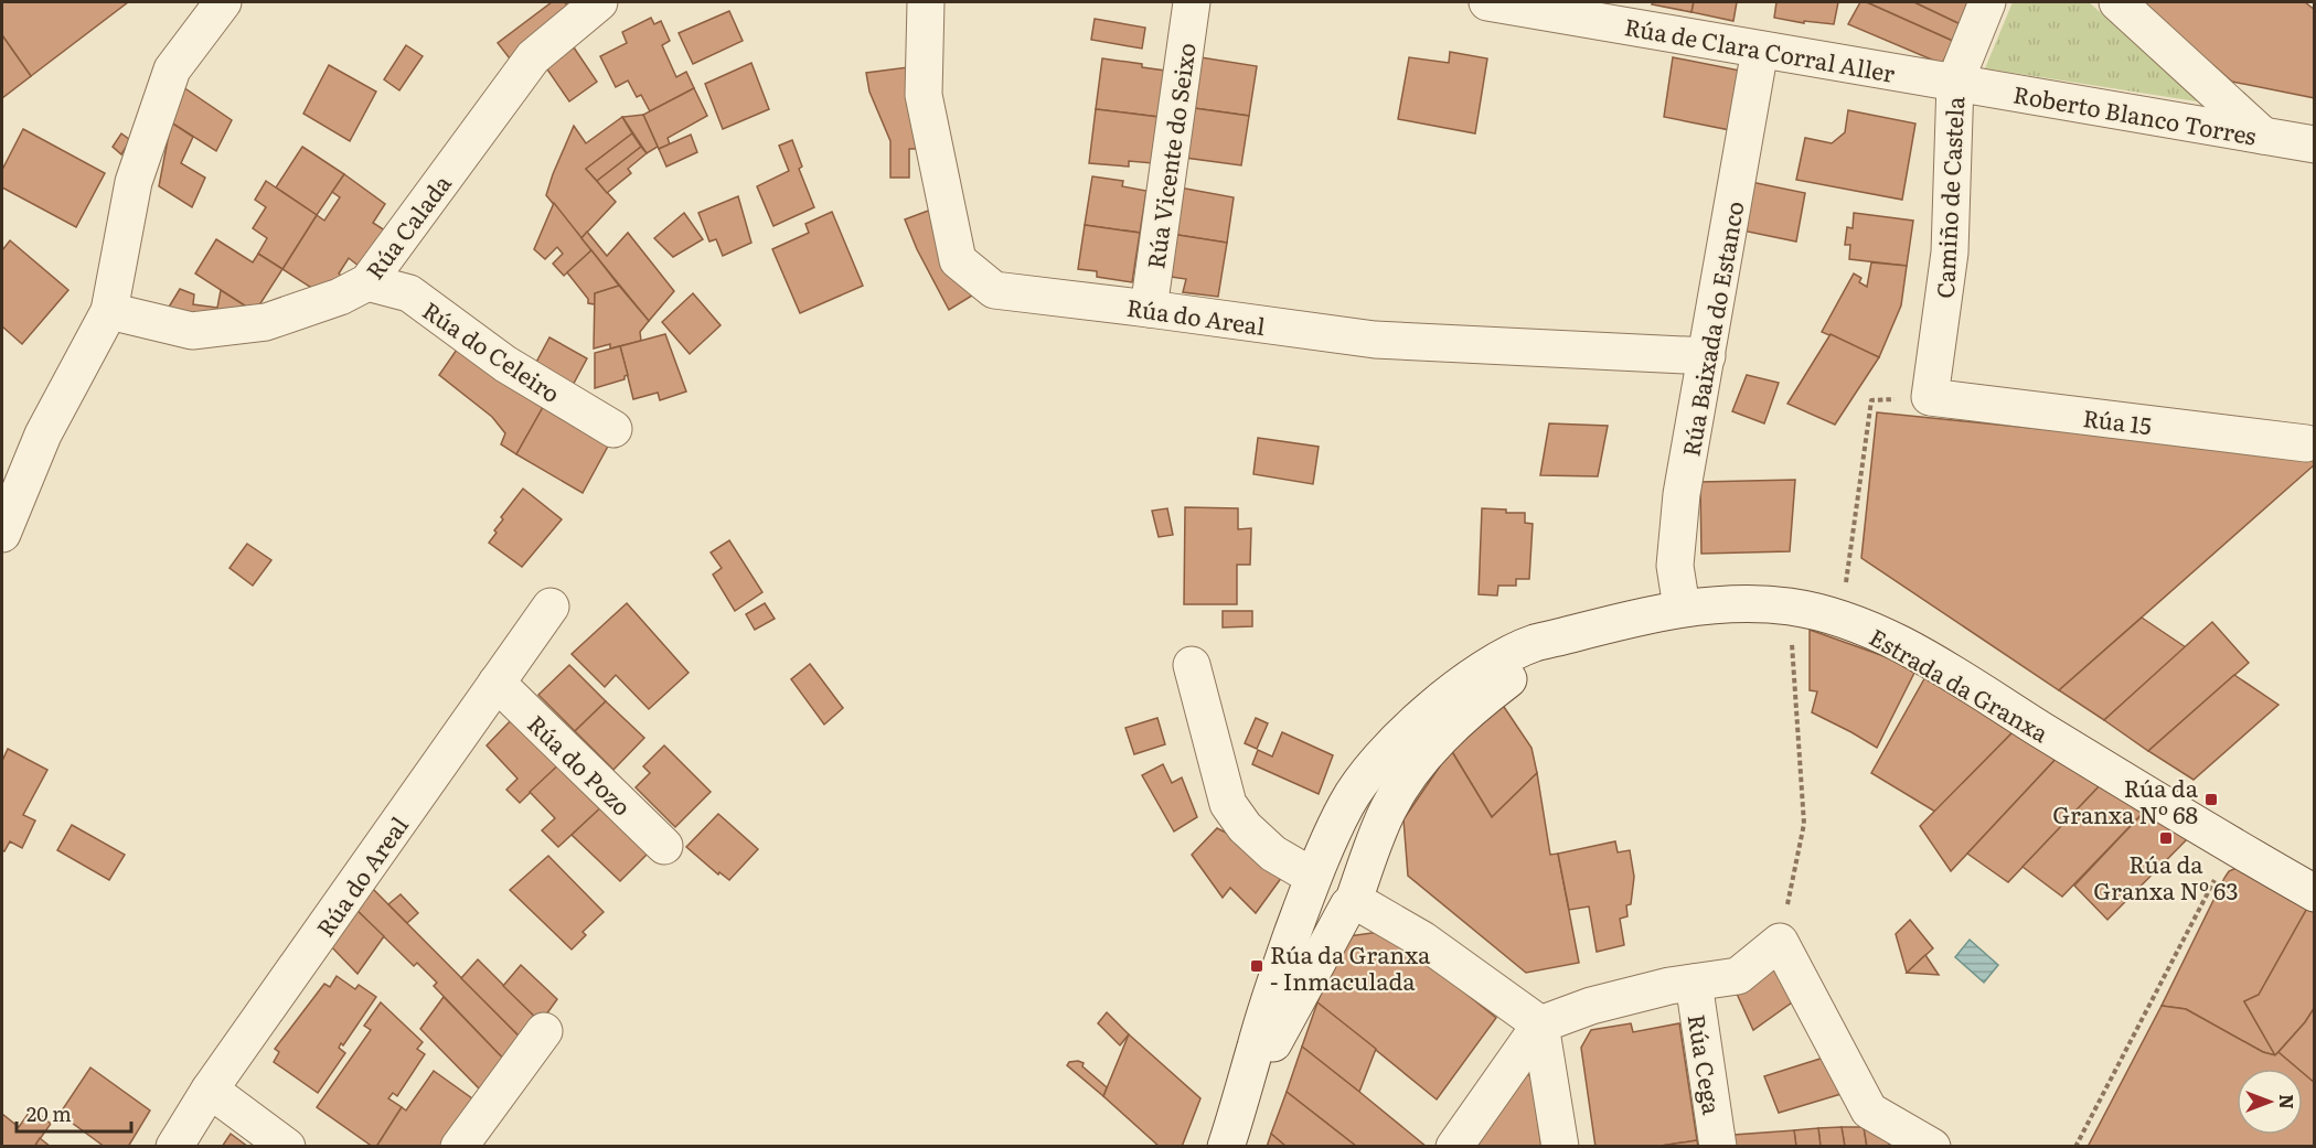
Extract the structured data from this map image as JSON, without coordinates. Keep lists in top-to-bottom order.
{
  "streets": {
    "street": [
      "Rúa de Clara Corral Aller",
      "Roberto Blanco Torres",
      "Rúa Vicente do Seixo",
      "Camiño de Castela",
      "Rúa Calada",
      "Rúa do Areal",
      "Rúa Baixada do Estanco",
      "Rúa do Celeiro",
      "Rúa 15",
      "Estrada da Granxa",
      "Rúa do Pozo",
      "Rúa Cega"
    ]
  },
  "crossings": [
    ["Rúa de Clara Corral Aller", "Roberto Blanco Torres"],
    ["Rúa de Clara Corral Aller", "Camiño de Castela"],
    ["Rúa de Clara Corral Aller", "Rúa Baixada do Estanco"],
    ["Roberto Blanco Torres", "Camiño de Castela"],
    ["Rúa Vicente do Seixo", "Rúa do Areal"],
    ["Camiño de Castela", "Rúa 15"],
    ["Rúa Calada", "Rúa do Celeiro"],
    ["Rúa do Areal", "Rúa Baixada do Estanco"],
    ["Rúa do Areal", "Rúa do Pozo"],
    ["Rúa Baixada do Estanco", "Estrada da Granxa"]
  ],
  "places": {
    "transit": ["Rúa da Granxa Nº 68", "Rúa da Granxa Nº 63", "Rúa da Granxa - Inmaculada"]
  },
  "scale_bar": "20 m",
  "north": "right"
}
